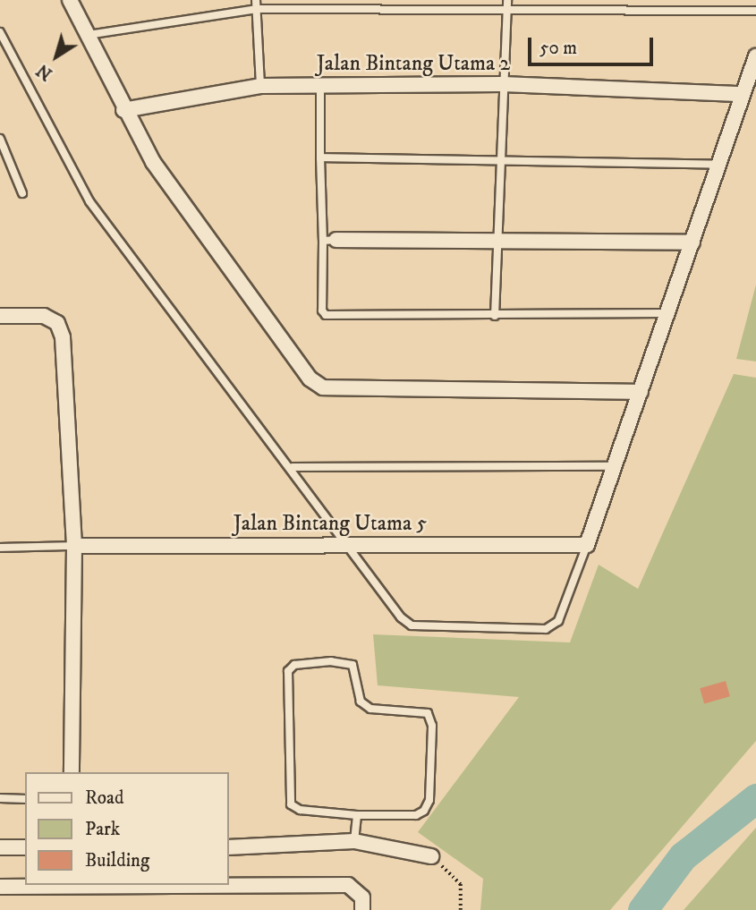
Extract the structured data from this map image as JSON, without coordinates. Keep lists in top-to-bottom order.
{
  "streets": {
    "street": ["Jalan Bintang Utama 2", "Jalan Bintang Utama 5"]
  },
  "legend": ["Road", "Park", "Building"],
  "scale_bar": "50 m",
  "north": "bottom left"
}
